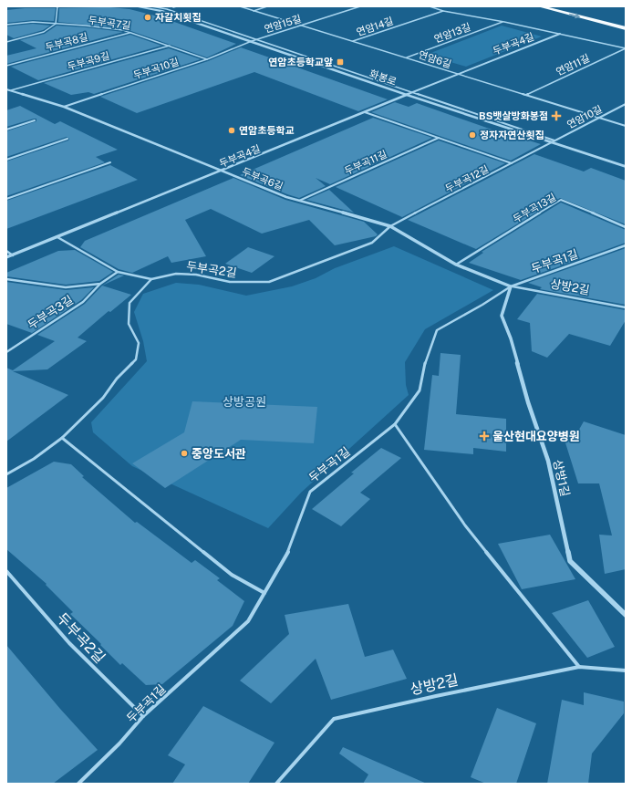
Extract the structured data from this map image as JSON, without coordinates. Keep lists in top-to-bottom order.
{
  "streets": {
    "street": [
      "두부곡4길",
      "화봉로",
      "두부곡6길",
      "상방1길"
    ],
    "lane": [
      "두부곡7길",
      "연암15길",
      "연암14길",
      "연암13길",
      "두부곡8길",
      "연암6길",
      "두부곡9길",
      "연암11길",
      "두부곡10길",
      "연암10길",
      "두부곡11길",
      "두부곡12길",
      "두부곡13길",
      "두부곡1길",
      "두부곡2길",
      "상방2길",
      "두부곡3길"
    ]
  },
  "crossings": [
    ["두부곡7길", "두부곡8길"],
    ["두부곡7길", "두부곡9길"],
    ["두부곡7길", "두부곡10길"],
    ["연암15길", "연암6길"],
    ["연암15길", "두부곡10길"],
    ["연암15길", "화봉로"],
    ["연암14길", "연암6길"],
    ["연암13길", "연암6길"],
    ["두부곡4길", "연암6길"],
    ["두부곡4길", "화봉로"],
    ["두부곡4길", "두부곡6길"],
    ["연암6길", "연암11길"],
    ["연암6길", "연암10길"],
    ["두부곡9길", "두부곡6길"],
    ["두부곡10길", "화봉로"],
    ["두부곡10길", "두부곡6길"],
    ["화봉로", "연암10길"],
    ["화봉로", "두부곡12길"],
    ["연암10길", "두부곡12길"],
    ["두부곡11길", "두부곡6길"],
    ["두부곡6길", "두부곡12길"],
    ["두부곡6길", "두부곡13길"],
    ["두부곡6길", "두부곡1길"],
    ["두부곡6길", "두부곡2길"],
    ["두부곡6길", "상방2길"],
    ["두부곡6길", "상방1길"],
    ["두부곡12길", "두부곡2길"],
    ["두부곡1길", "두부곡2길"],
    ["두부곡1길", "상방2길"],
    ["두부곡1길", "상방1길"],
    ["상방2길", "상방1길"]
  ],
  "parks": ["상방공원"],
  "places": {
    "other": [
      "자갈치횟집",
      "연암초등학교",
      "정자자연산횟집",
      "중앙도서관"
    ],
    "transit": ["연암초등학교앞"],
    "health": ["BS뱃살방화봉점", "울산현대요양병원"]
  }
}
